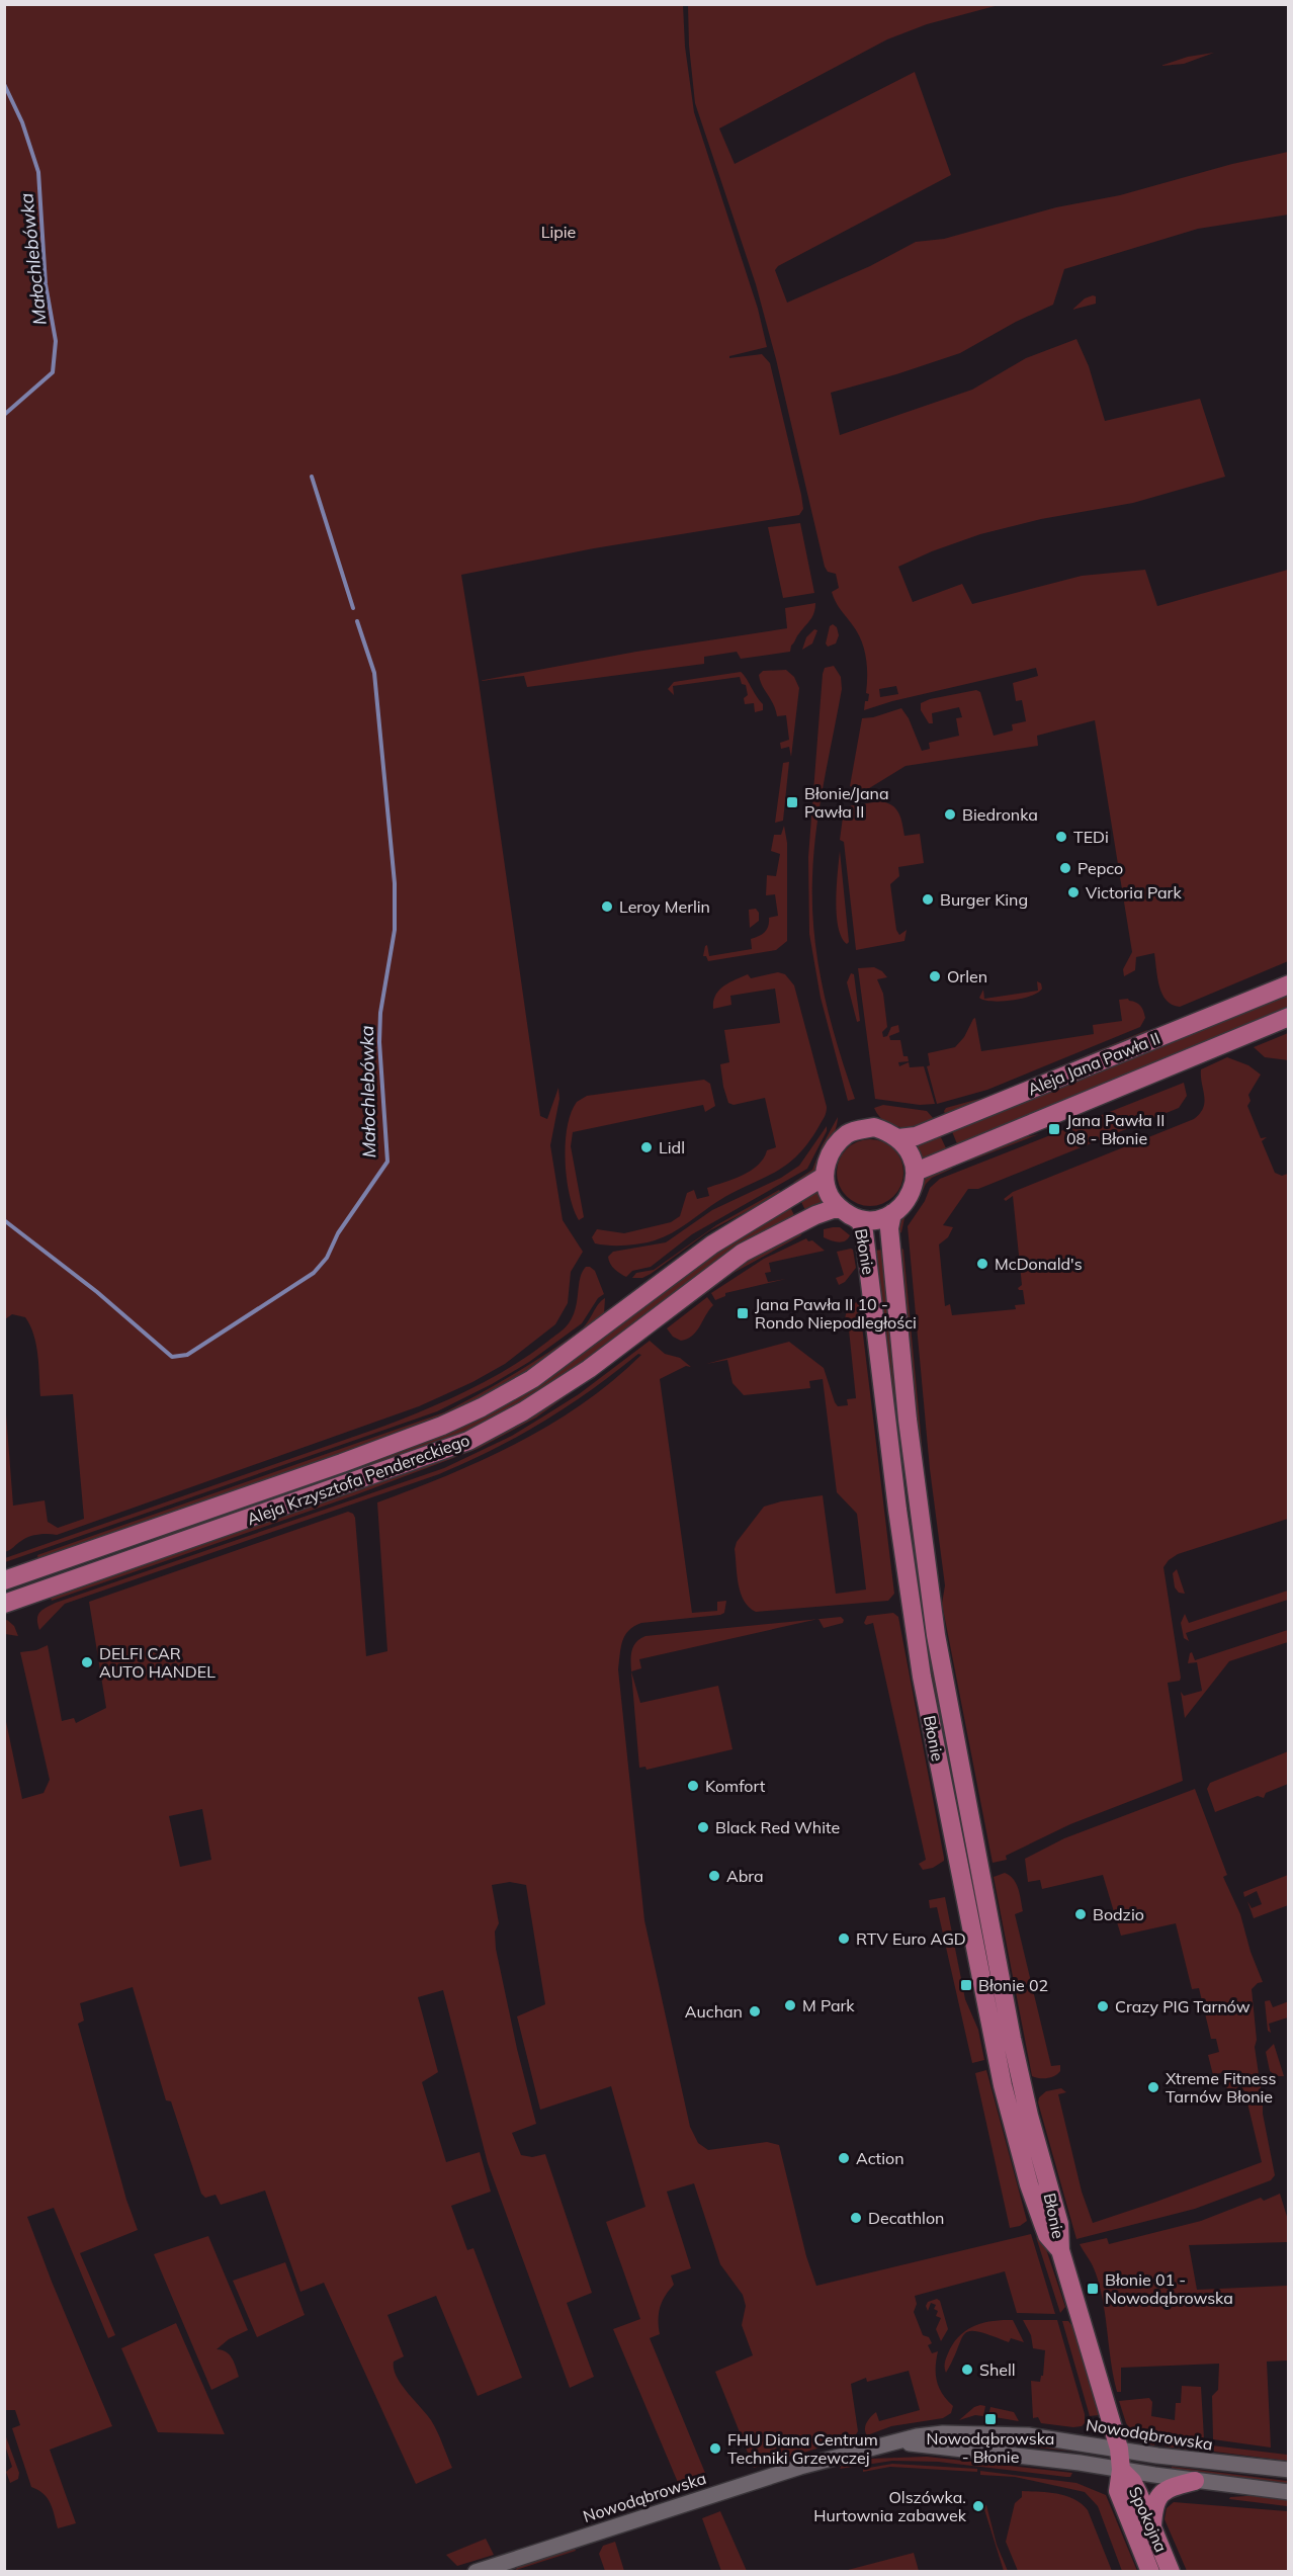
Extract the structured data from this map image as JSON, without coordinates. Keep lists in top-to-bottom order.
{
  "streets": {
    "main road": [
      "Aleja Jana Pawła II",
      "Błonie",
      "Aleja Krzysztofa Pendereckiego",
      "Spokojna"
    ],
    "street": ["Nowodąbrowska"]
  },
  "crossings": [
    ["Aleja Jana Pawła II", "Błonie"],
    ["Aleja Jana Pawła II", "Aleja Krzysztofa Pendereckiego"],
    ["Błonie", "Aleja Krzysztofa Pendereckiego"],
    ["Błonie", "Nowodąbrowska"],
    ["Błonie", "Spokojna"],
    ["Nowodąbrowska", "Spokojna"]
  ],
  "water": ["Małochlebówka"],
  "parks": ["Lipie"],
  "places": {
    "transit": [
      "Błonie/Jana Pawła II",
      "Jana Pawła II 08 - Błonie",
      "Jana Pawła II 10 - Rondo Niepodległości",
      "Błonie 02",
      "Błonie 01 - Nowodąbrowska",
      "Nowodąbrowska - Błonie"
    ],
    "other": [
      "Biedronka",
      "TEDi",
      "Pepco",
      "Victoria Park",
      "Burger King",
      "Leroy Merlin",
      "Orlen",
      "Lidl",
      "McDonald's",
      "DELFI CAR AUTO HANDEL",
      "Komfort",
      "Black Red White",
      "Abra",
      "Bodzio",
      "RTV Euro AGD",
      "M Park",
      "Crazy PIG Tarnów",
      "Auchan",
      "Xtreme Fitness Tarnów Błonie",
      "Action",
      "Decathlon",
      "Shell",
      "FHU Diana Centrum Techniki Grzewczej",
      "Olszówka. Hurtownia zabawek"
    ]
  }
}
